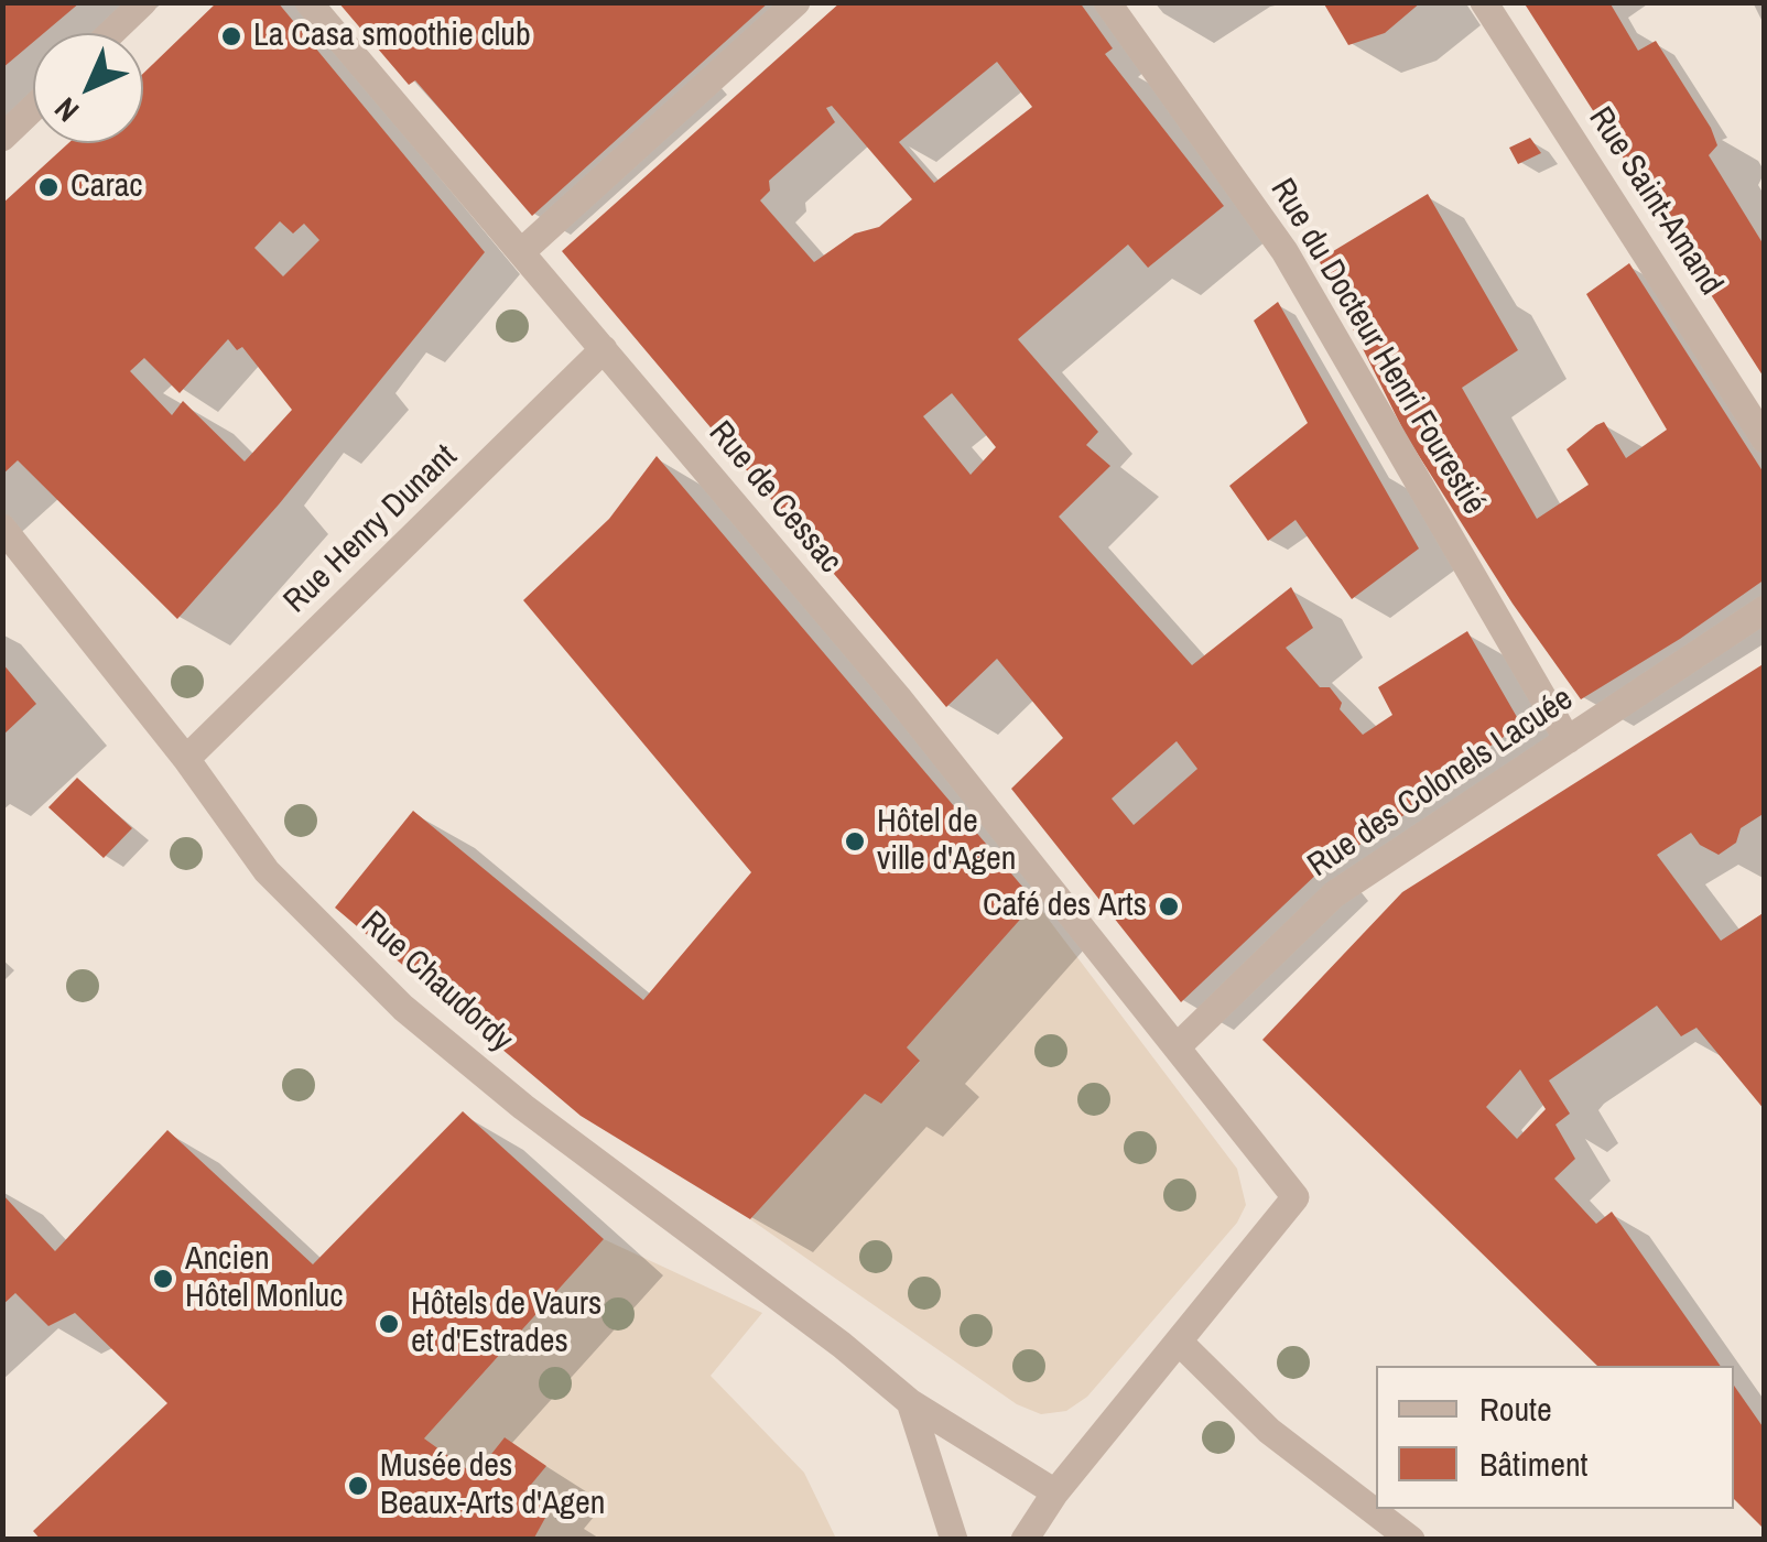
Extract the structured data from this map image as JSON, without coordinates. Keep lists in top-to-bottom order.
{
  "streets": {
    "street": [
      "Rue Saint-Amand",
      "Rue du Docteur Henri Fourestié",
      "Rue de Cessac",
      "Rue Henry Dunant",
      "Rue des Colonels Lacuée",
      "Rue Chaudordy"
    ]
  },
  "crossings": [
    ["Rue du Docteur Henri Fourestié", "Rue des Colonels Lacuée"],
    ["Rue de Cessac", "Rue Henry Dunant"],
    ["Rue de Cessac", "Rue des Colonels Lacuée"],
    ["Rue Henry Dunant", "Rue Chaudordy"]
  ],
  "places": [
    "La Casa smoothie club",
    "Carac",
    "Hôtel de ville d'Agen",
    "Café des Arts",
    "Ancien Hôtel Monluc",
    "Hôtels de Vaurs et d'Estrades",
    "Musée des Beaux-Arts d'Agen"
  ],
  "legend": ["Route", "Bâtiment"],
  "north": "bottom left"
}
